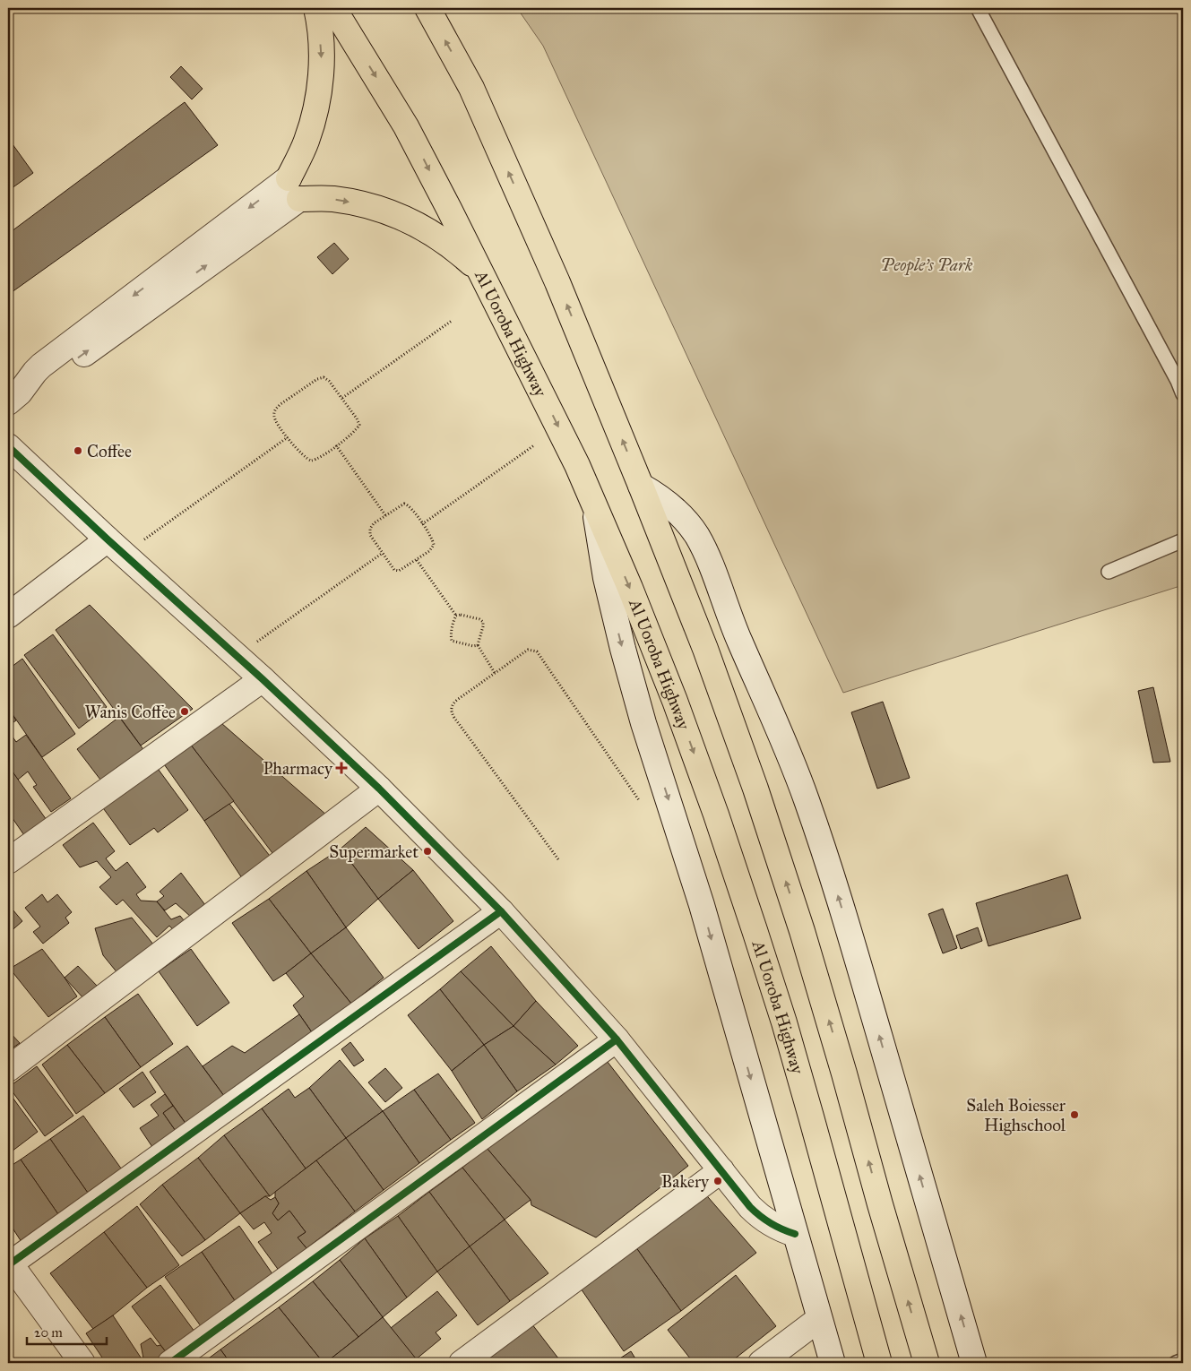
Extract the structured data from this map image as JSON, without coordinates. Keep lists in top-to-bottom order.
{
  "streets": {
    "highway": ["Al Uoroba Highway"]
  },
  "parks": ["People's Park"],
  "places": {
    "other": [
      "Coffee",
      "Wanis Coffee",
      "Supermarket",
      "Saleh Boiesser Highschool",
      "Bakery"
    ],
    "health": ["Pharmacy"]
  },
  "scale_bar": "20 m"
}
